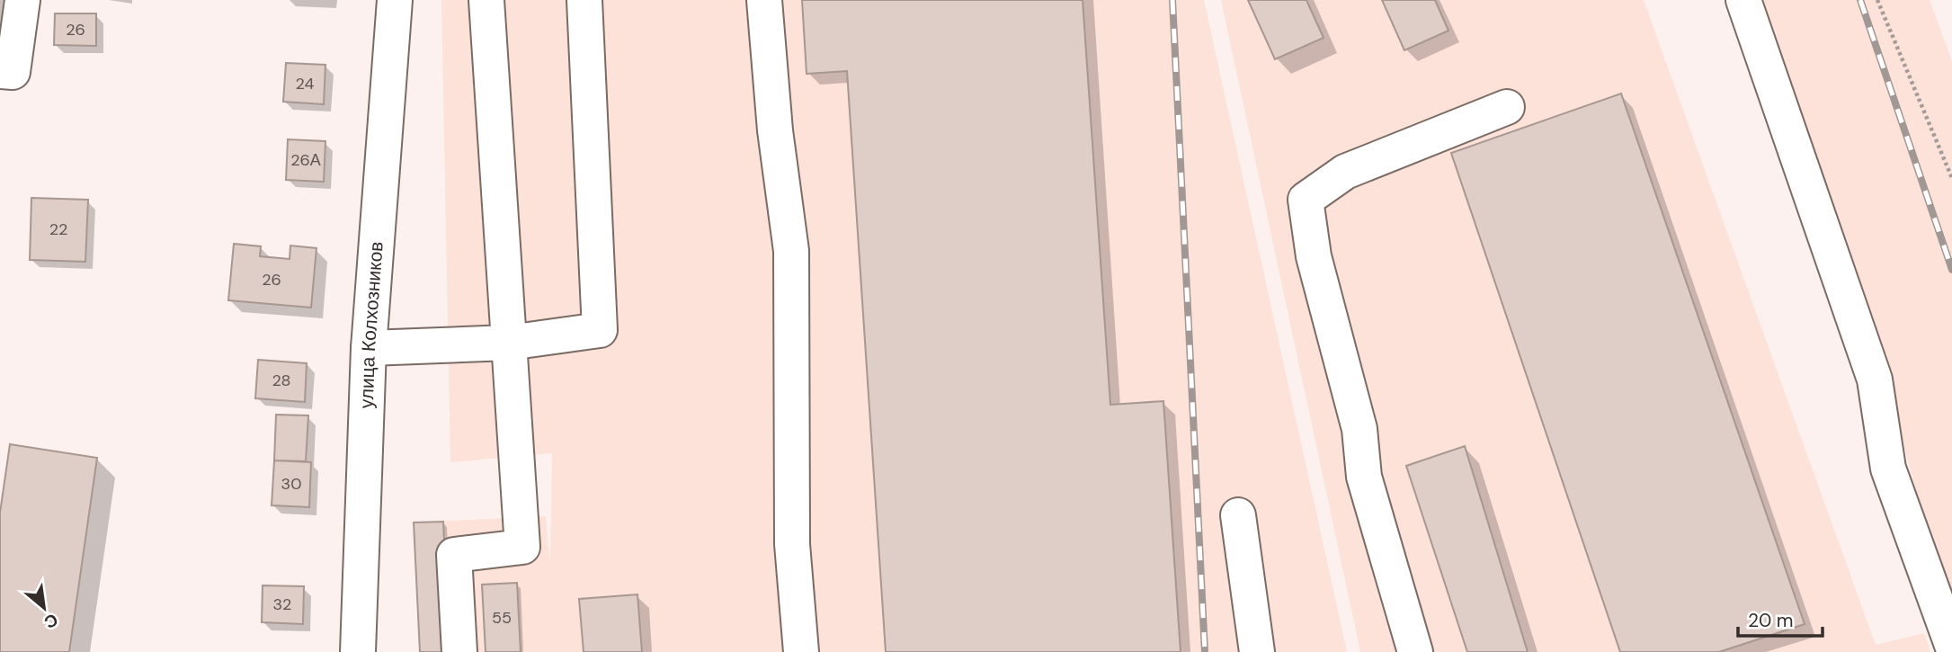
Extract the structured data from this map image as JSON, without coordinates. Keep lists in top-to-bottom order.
{
  "streets": {
    "street": ["улица Колхозников"]
  },
  "house_numbers": [
    "26",
    "24",
    "26А",
    "22",
    "26",
    "28",
    "30",
    "32",
    "55"
  ],
  "scale_bar": "20 m",
  "north": "bottom right"
}
